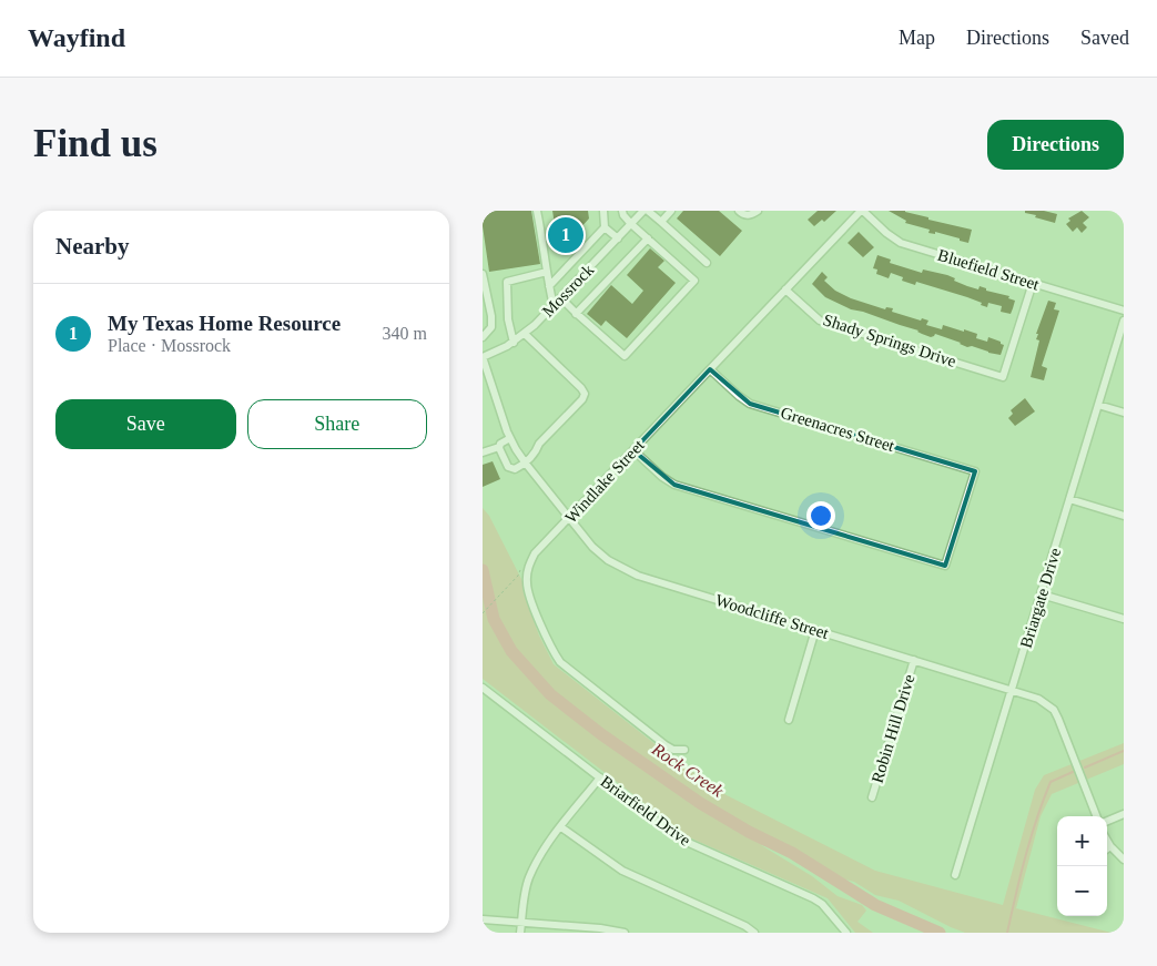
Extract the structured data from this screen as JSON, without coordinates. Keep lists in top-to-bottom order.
{
  "streets": {
    "street": [
      "Bluefield Street",
      "Mossrock",
      "Shady Springs Drive",
      "Greenacres Street",
      "Windlake Street",
      "Briargate Drive",
      "Woodcliffe Street",
      "Robin Hill Drive",
      "Briarfield Drive"
    ]
  },
  "crossings": [
    ["Bluefield Street", "Shady Springs Drive"],
    ["Bluefield Street", "Windlake Street"],
    ["Mossrock", "Woodcliffe Street"],
    ["Shady Springs Drive", "Windlake Street"],
    ["Greenacres Street", "Windlake Street"],
    ["Windlake Street", "Woodcliffe Street"],
    ["Briargate Drive", "Woodcliffe Street"],
    ["Woodcliffe Street", "Robin Hill Drive"]
  ],
  "water": ["Rock Creek"],
  "page": {
    "header": "Wayfind",
    "nav": ["Map", "Directions", "Saved"],
    "buttons": [
      "Directions",
      ["Save", "Share"]
    ],
    "title": "Find us",
    "heading": "Nearby",
    "pins": "1",
    "list": [
      {
        "mark": "1",
        "name": "My Texas Home Resource",
        "note": "Place · Mossrock",
        "value": "340 m"
      }
    ],
    "map_buttons": ["+", "−"]
  }
}
